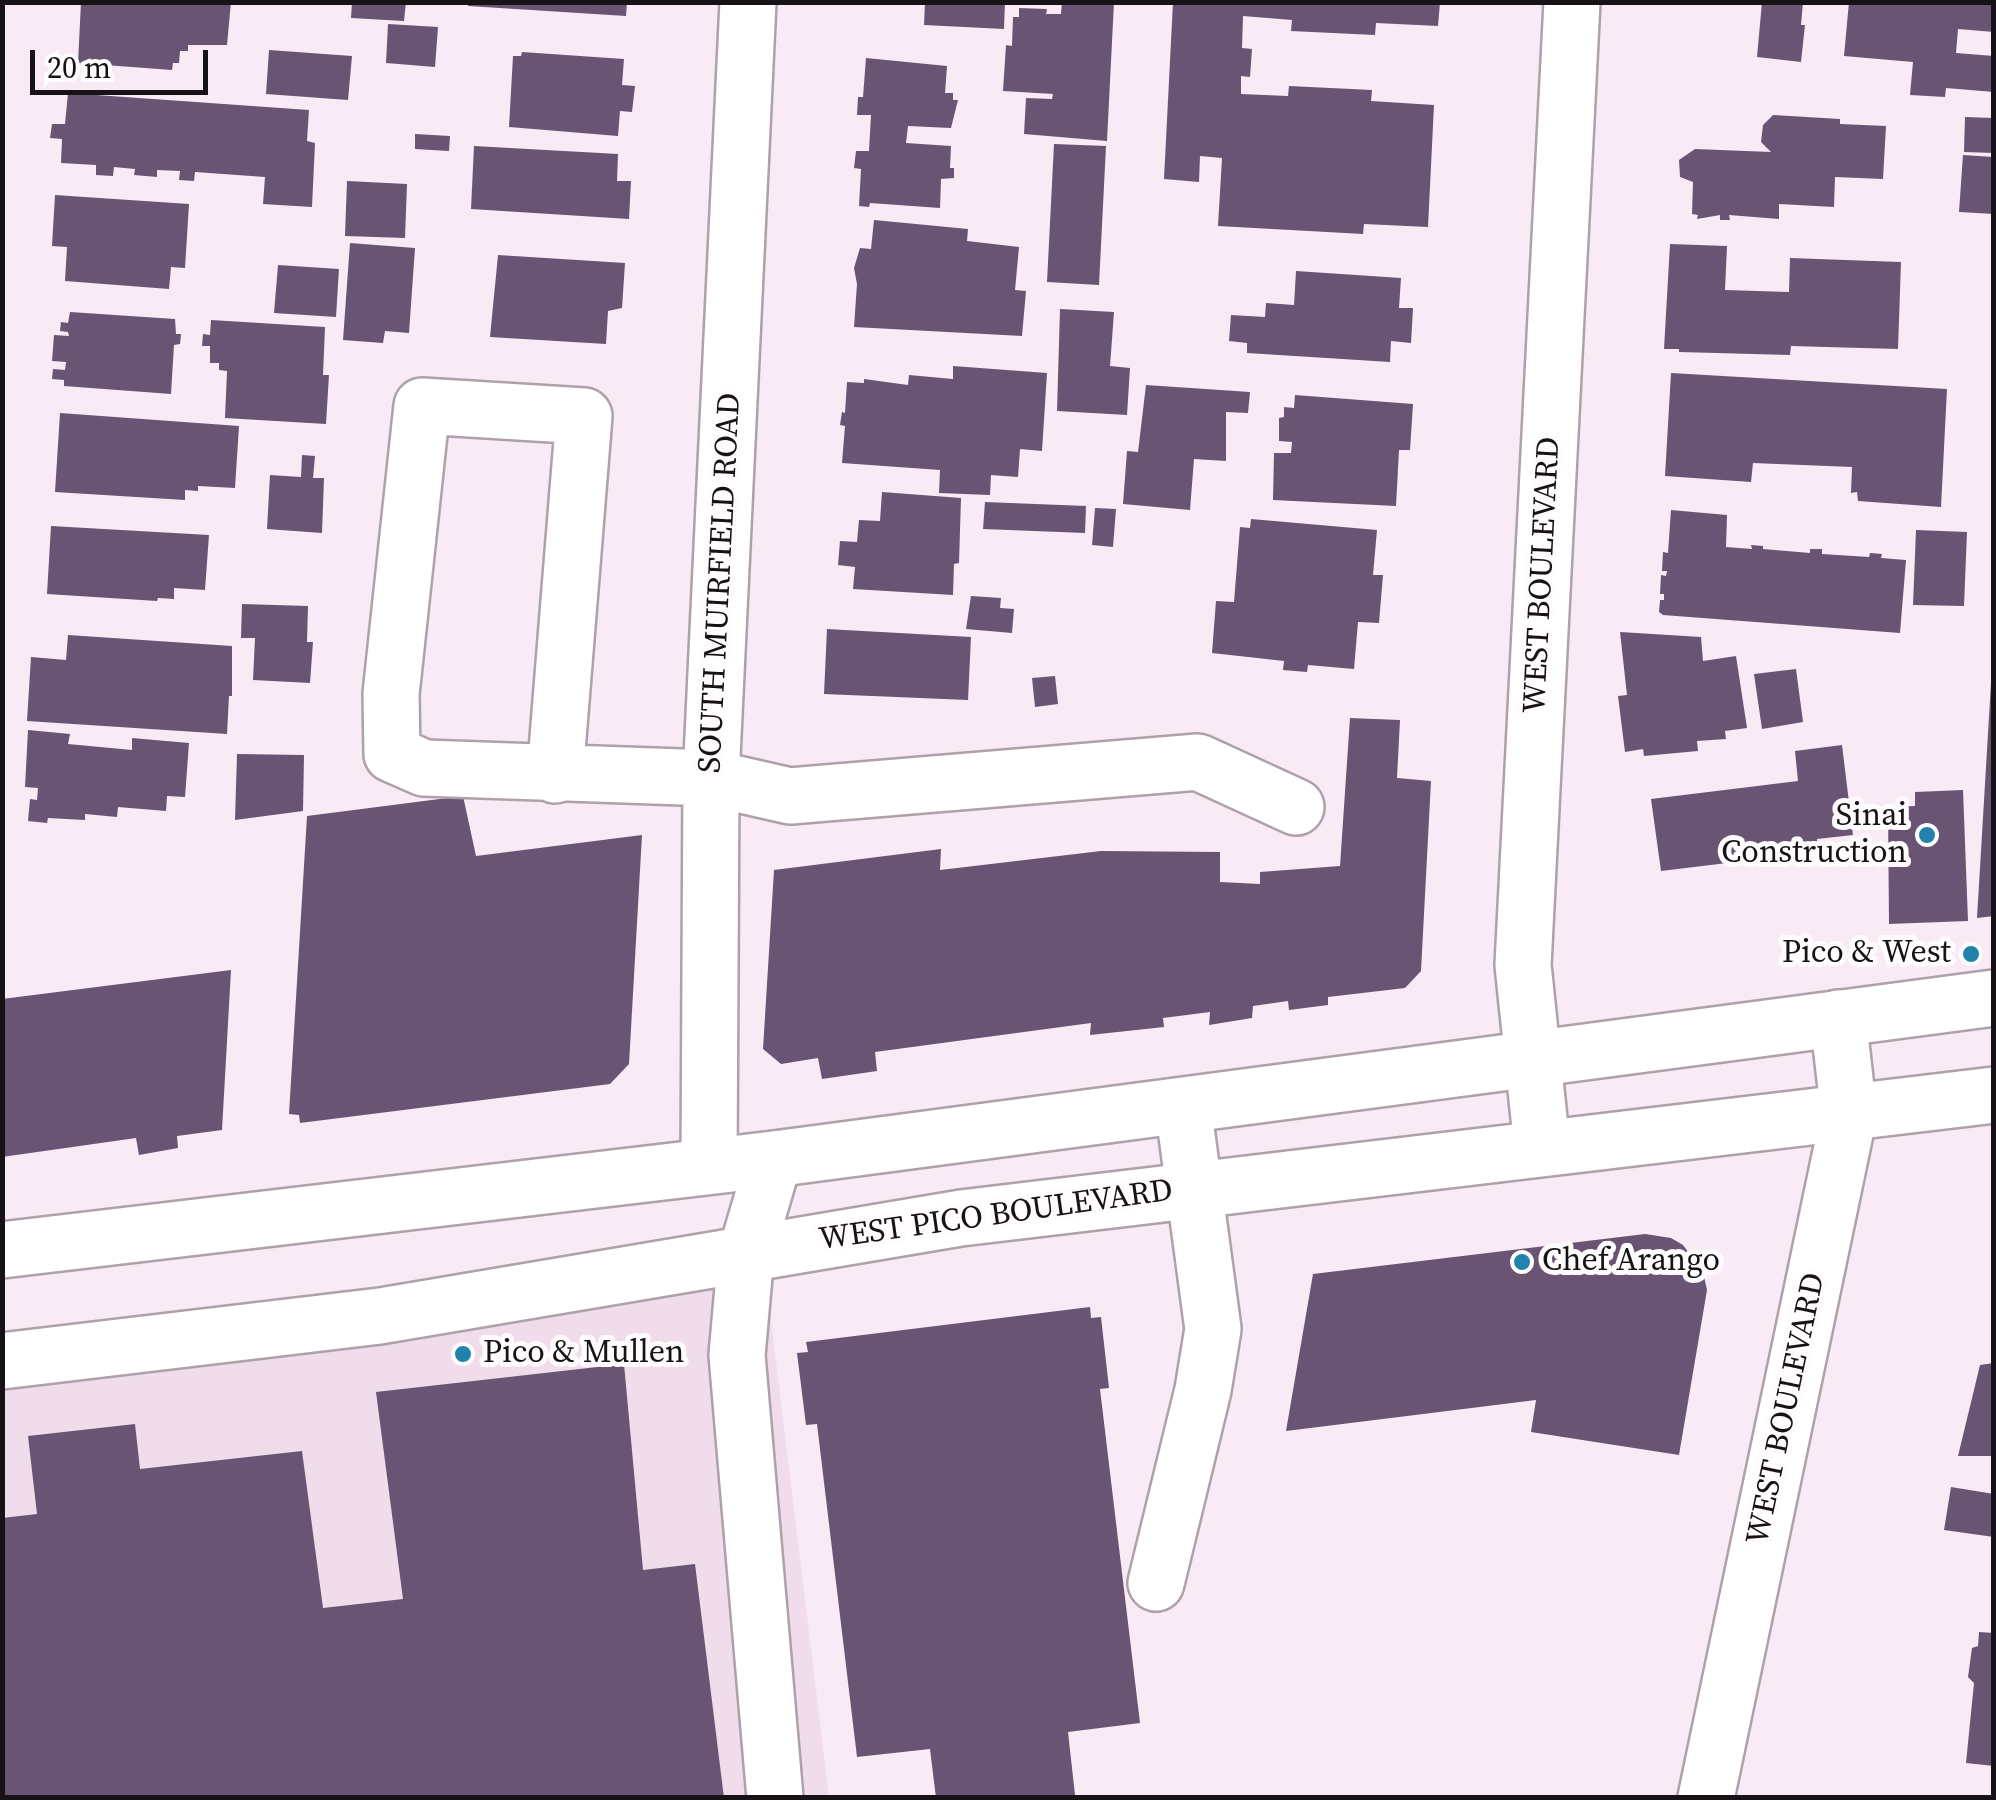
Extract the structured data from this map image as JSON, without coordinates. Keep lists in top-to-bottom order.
{
  "streets": {
    "main road": ["WEST BOULEVARD", "SOUTH MUIRFIELD ROAD", "WEST PICO BOULEVARD"]
  },
  "crossings": [
    ["WEST BOULEVARD", "WEST PICO BOULEVARD"]
  ],
  "places": [
    "Sinai Construction",
    "Pico & West",
    "Chef Arango",
    "Pico & Mullen"
  ],
  "scale_bar": "20 m"
}
